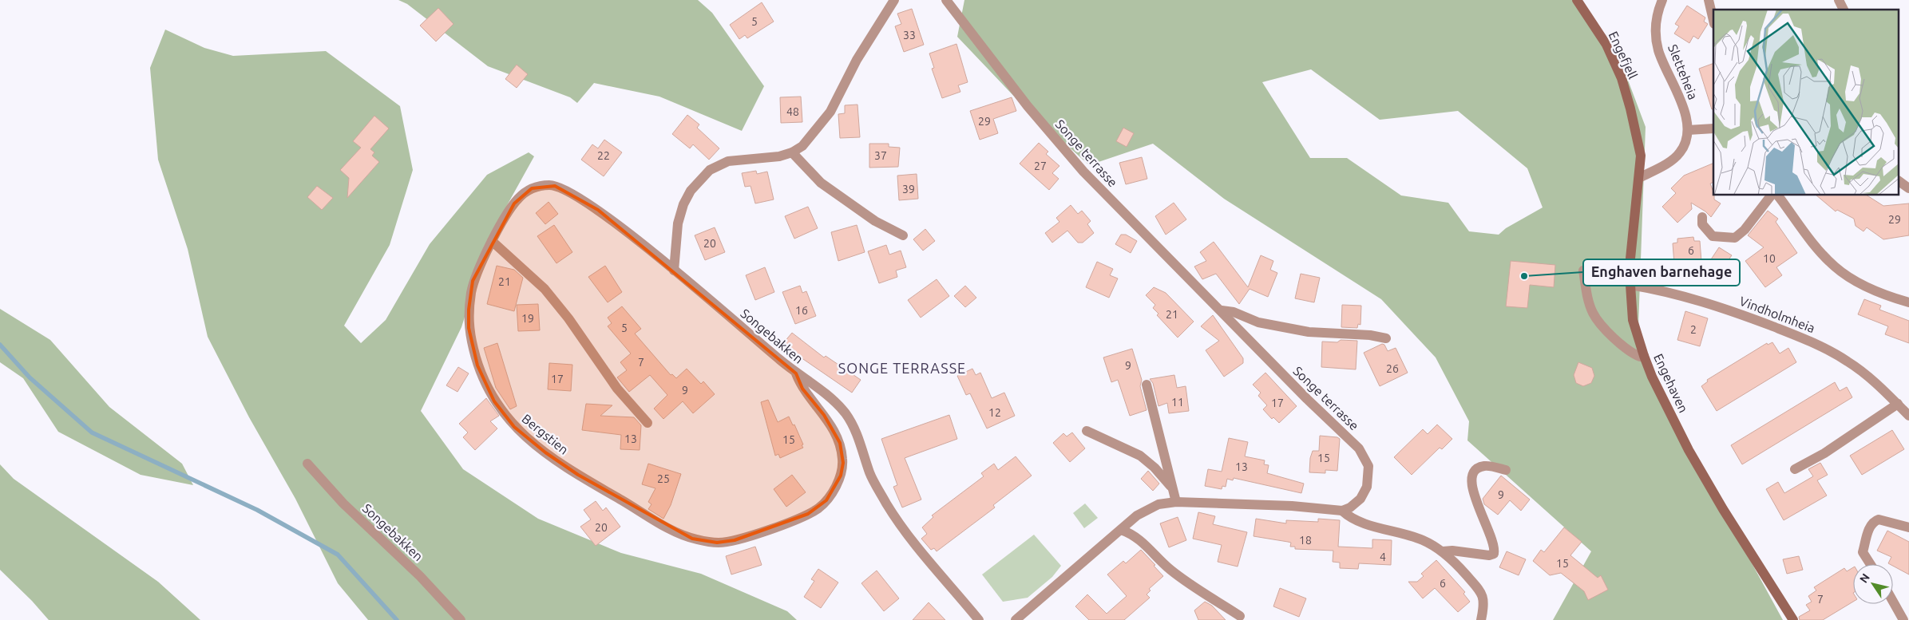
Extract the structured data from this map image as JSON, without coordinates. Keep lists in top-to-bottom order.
{
  "streets": {
    "street": [
      "Engefjell",
      "Sletteheia",
      "Songe terrasse",
      "Vindholmheia",
      "Songebakken",
      "Engehaven",
      "Bergstien"
    ]
  },
  "crossings": [
    ["Engefjell", "Engehaven"],
    ["Sletteheia", "Engehaven"],
    ["Vindholmheia", "Engehaven"],
    ["Songebakken", "Bergstien"]
  ],
  "districts": ["SONGE TERRASSE"],
  "places": ["Enghaven barnehage"],
  "house_numbers": [
    "5",
    "33",
    "48",
    "29",
    "22",
    "37",
    "27",
    "39",
    "29",
    "20",
    "6",
    "10",
    "21",
    "16",
    "21",
    "19",
    "5",
    "2",
    "7",
    "9",
    "26",
    "17",
    "9",
    "11",
    "17",
    "12",
    "13",
    "15",
    "15",
    "13",
    "25",
    "9",
    "20",
    "18",
    "4",
    "15",
    "6",
    "7"
  ],
  "north": "top left"
}
